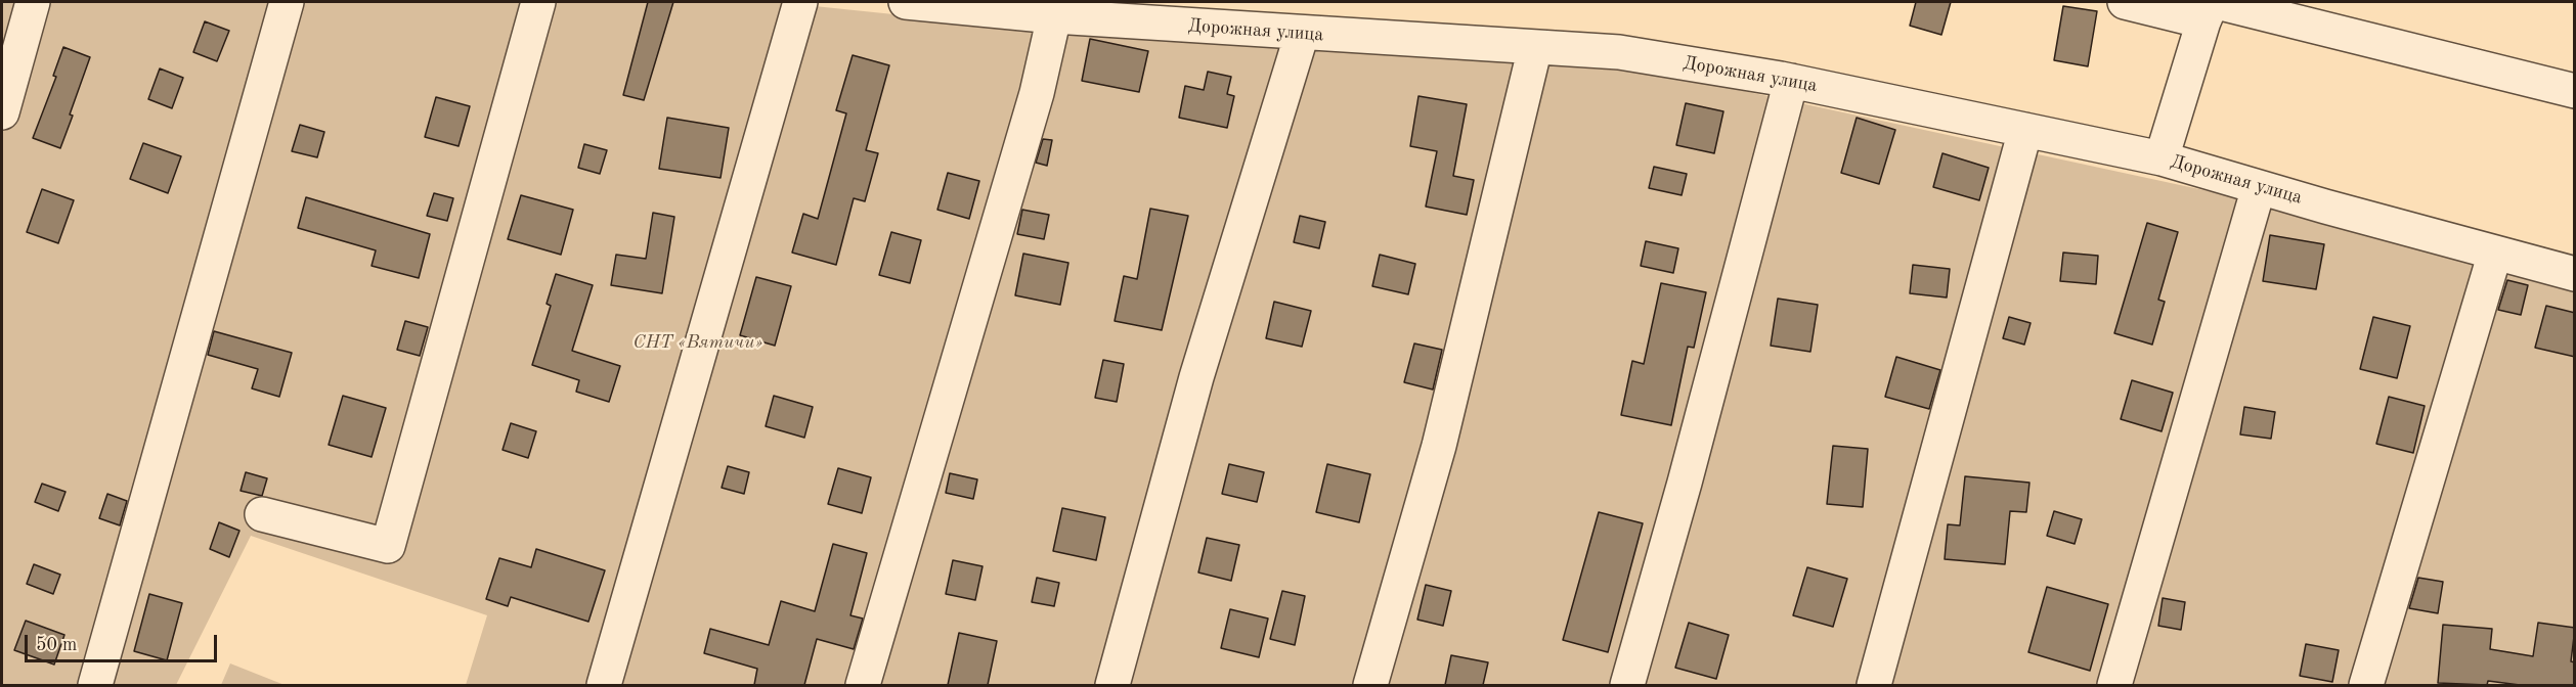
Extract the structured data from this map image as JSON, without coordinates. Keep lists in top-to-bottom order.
{
  "streets": {
    "street": ["Дорожная улица"]
  },
  "parks": ["СНТ «Вятичи»"],
  "scale_bar": "50 m"
}
